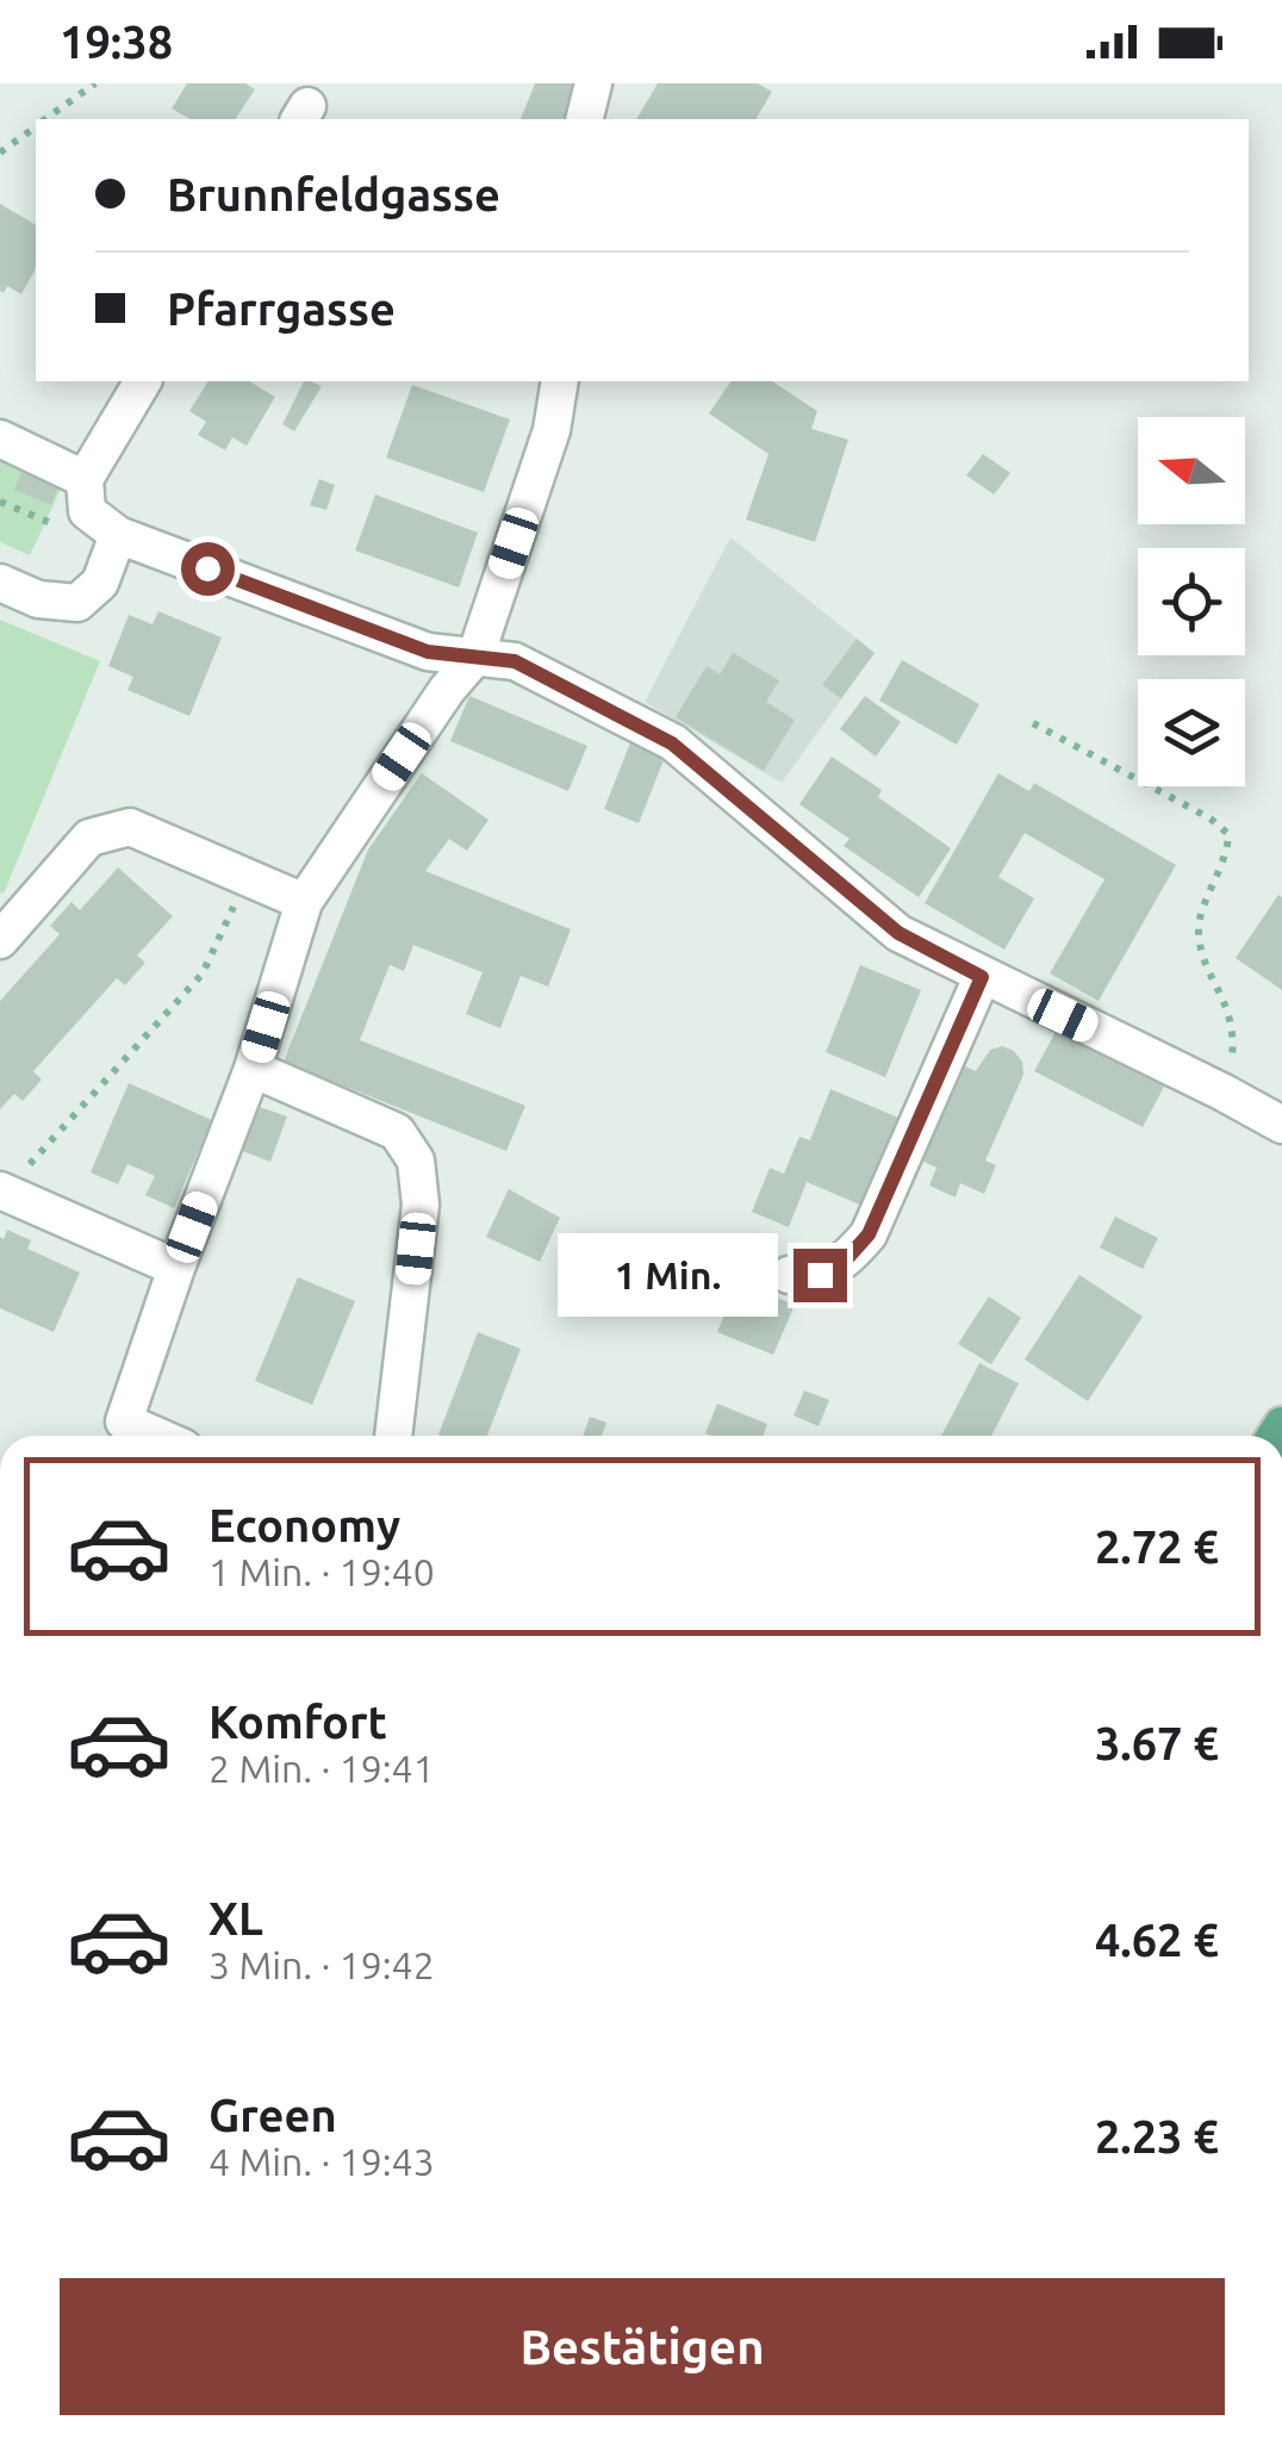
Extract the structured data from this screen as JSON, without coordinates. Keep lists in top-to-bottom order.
{
  "north": "left",
  "page": {
    "status": "19:38",
    "banner": ["Brunnfeldgasse", "Pfarrgasse"],
    "bubble": "1 Min.",
    "list": [
      {
        "name": "Economy",
        "note": "1 Min. · 19:40",
        "value": "2.72 €"
      },
      {
        "name": "Komfort",
        "note": "2 Min. · 19:41",
        "value": "3.67 €"
      },
      {
        "name": "XL",
        "note": "3 Min. · 19:42",
        "value": "4.62 €"
      },
      {
        "name": "Green",
        "note": "4 Min. · 19:43",
        "value": "2.23 €"
      }
    ],
    "buttons": "Bestätigen"
  }
}
